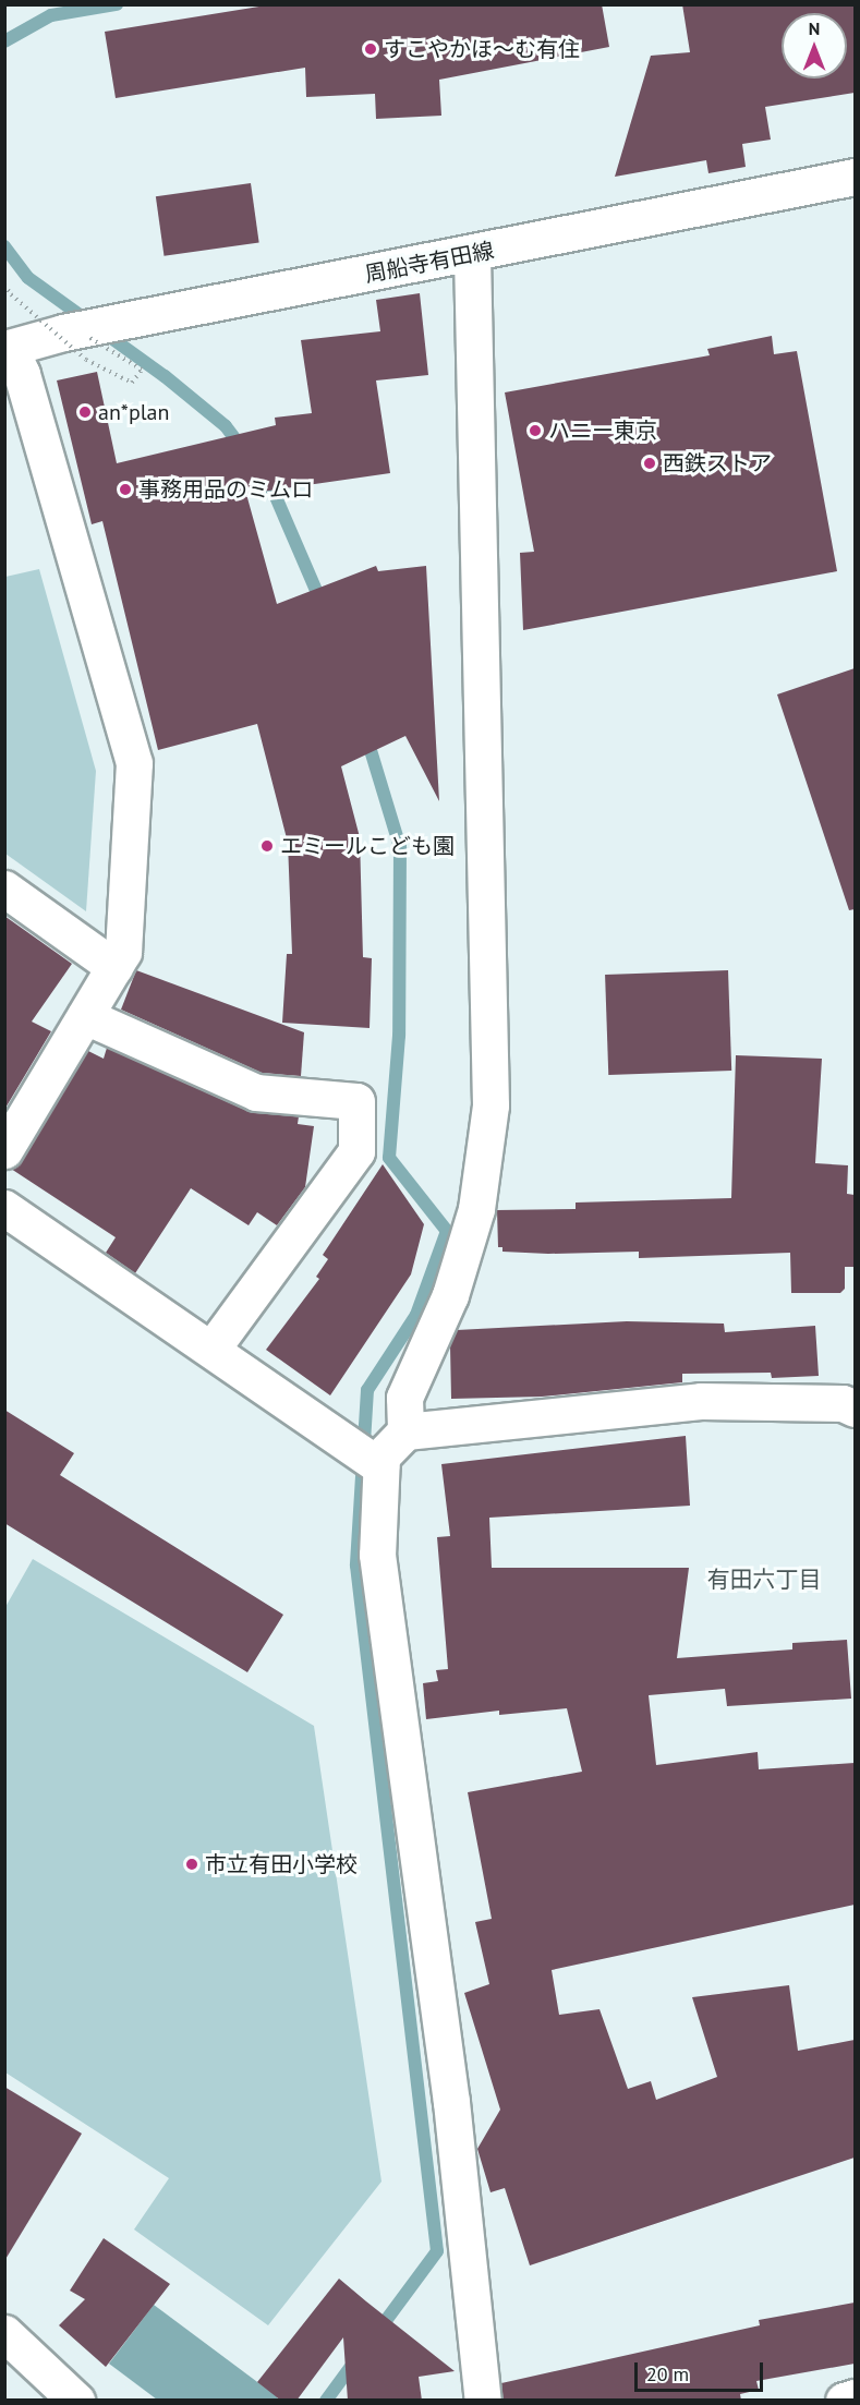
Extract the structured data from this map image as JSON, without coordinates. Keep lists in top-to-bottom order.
{
  "streets": {
    "street": ["周船寺有田線"]
  },
  "districts": ["有田六丁目"],
  "places": [
    "すこやかほ〜む有住",
    "an*plan",
    "ハニー東京",
    "西鉄ストア",
    "事務用品のミムロ",
    "エミールこども園",
    "市立有田小学校"
  ],
  "scale_bar": "20 m",
  "north": "top"
}
